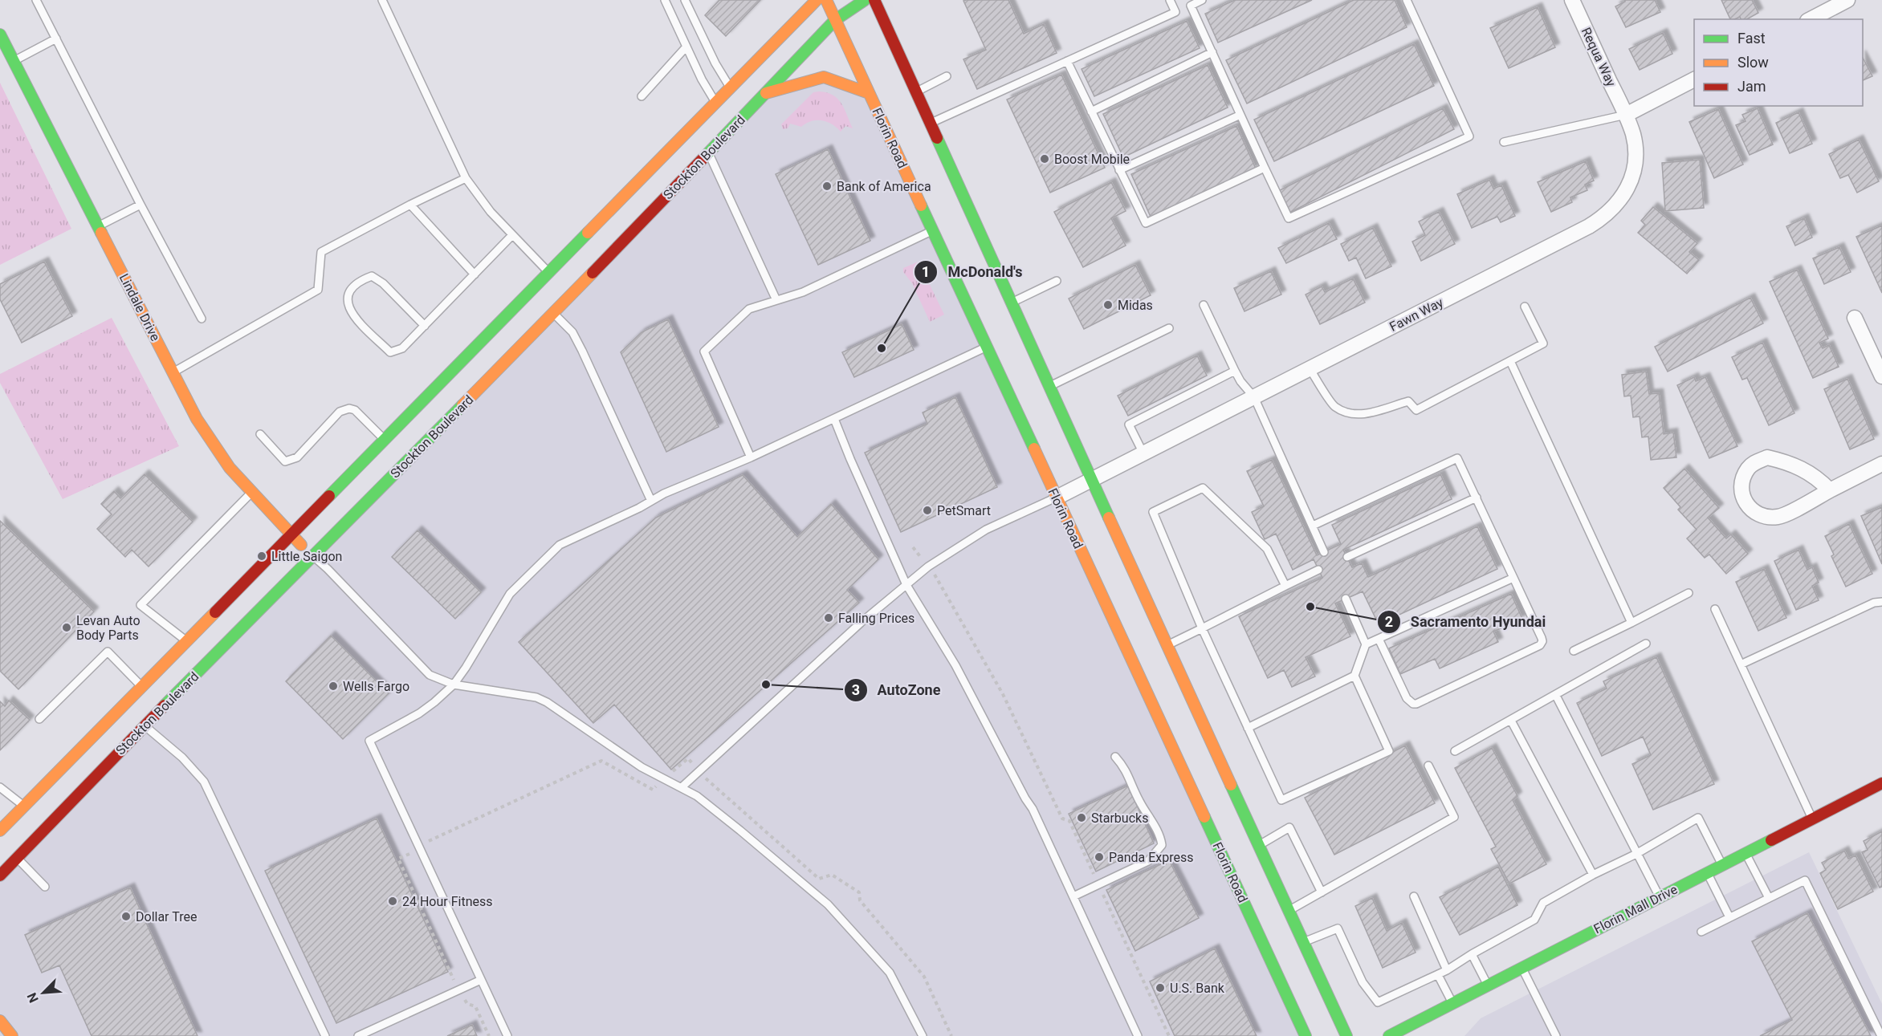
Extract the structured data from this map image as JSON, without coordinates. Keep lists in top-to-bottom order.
{
  "streets": {
    "main road": [
      "Florin Road",
      "Stockton Boulevard",
      "Lindale Drive",
      "Florin Mall Drive"
    ],
    "street": ["Requa Way", "Fawn Way"]
  },
  "crossings": [
    ["Requa Way", "Fawn Way"],
    ["Florin Road", "Stockton Boulevard"],
    ["Florin Road", "Fawn Way"],
    ["Stockton Boulevard", "Lindale Drive"]
  ],
  "places": [
    "Boost Mobile",
    "Bank of America",
    "Midas",
    "McDonald's",
    "PetSmart",
    "Little Saigon",
    "Sacramento Hyundai",
    "Falling Prices",
    "Levan Auto Body Parts",
    "AutoZone",
    "Wells Fargo",
    "Starbucks",
    "Panda Express",
    "24 Hour Fitness",
    "Dollar Tree",
    "U.S. Bank"
  ],
  "legend": ["Fast", "Slow", "Jam"],
  "north": "bottom left"
}
